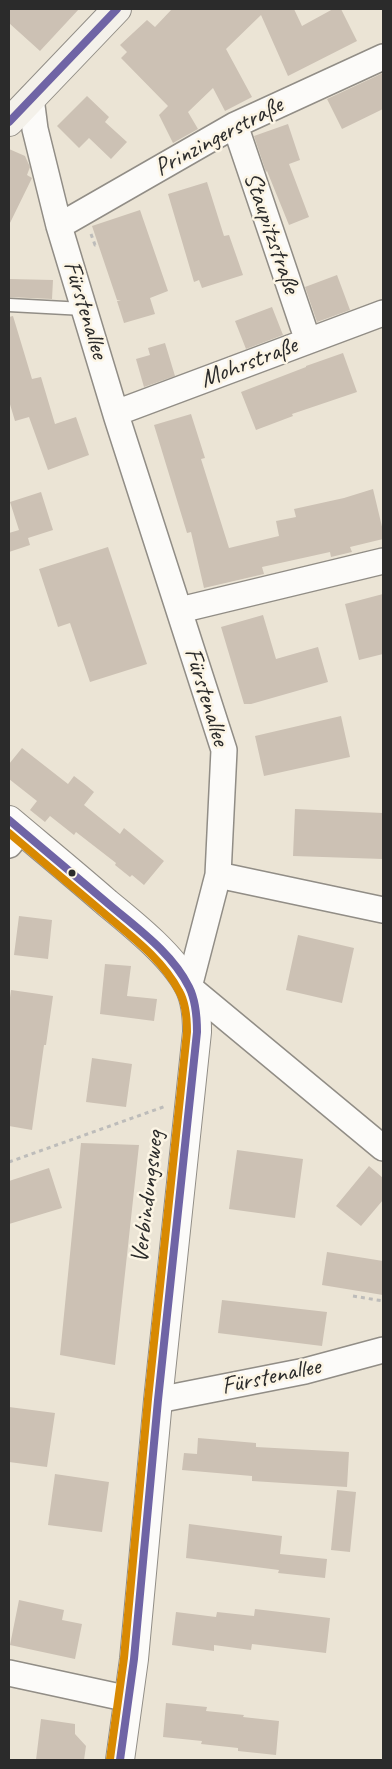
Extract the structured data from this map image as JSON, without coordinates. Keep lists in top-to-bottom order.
{
  "streets": {
    "street": [
      "Prinzingerstraße",
      "Staupitzstraße",
      "Fürstenallee",
      "Mohrstraße"
    ],
    "path": ["Verbindungsweg"]
  },
  "crossings": [
    ["Prinzingerstraße", "Staupitzstraße"],
    ["Prinzingerstraße", "Fürstenallee"],
    ["Staupitzstraße", "Mohrstraße"],
    ["Fürstenallee", "Mohrstraße"]
  ]
}
